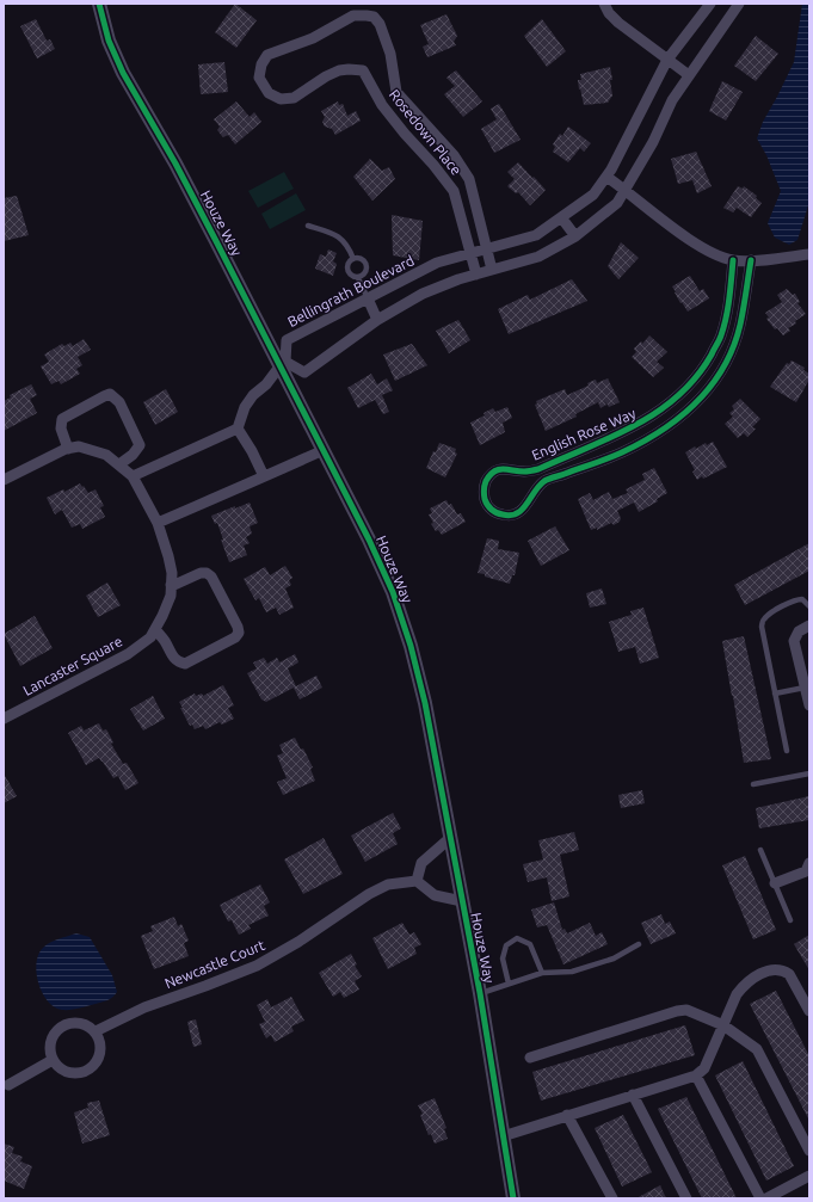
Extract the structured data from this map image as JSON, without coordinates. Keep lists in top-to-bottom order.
{
  "streets": {
    "street": [
      "Rosedown Place",
      "Houze Way",
      "Bellingrath Boulevard",
      "English Rose Way",
      "Lancaster Square",
      "Newcastle Court"
    ]
  },
  "crossings": [
    ["Rosedown Place", "Bellingrath Boulevard"],
    ["Houze Way", "Bellingrath Boulevard"]
  ]
}
